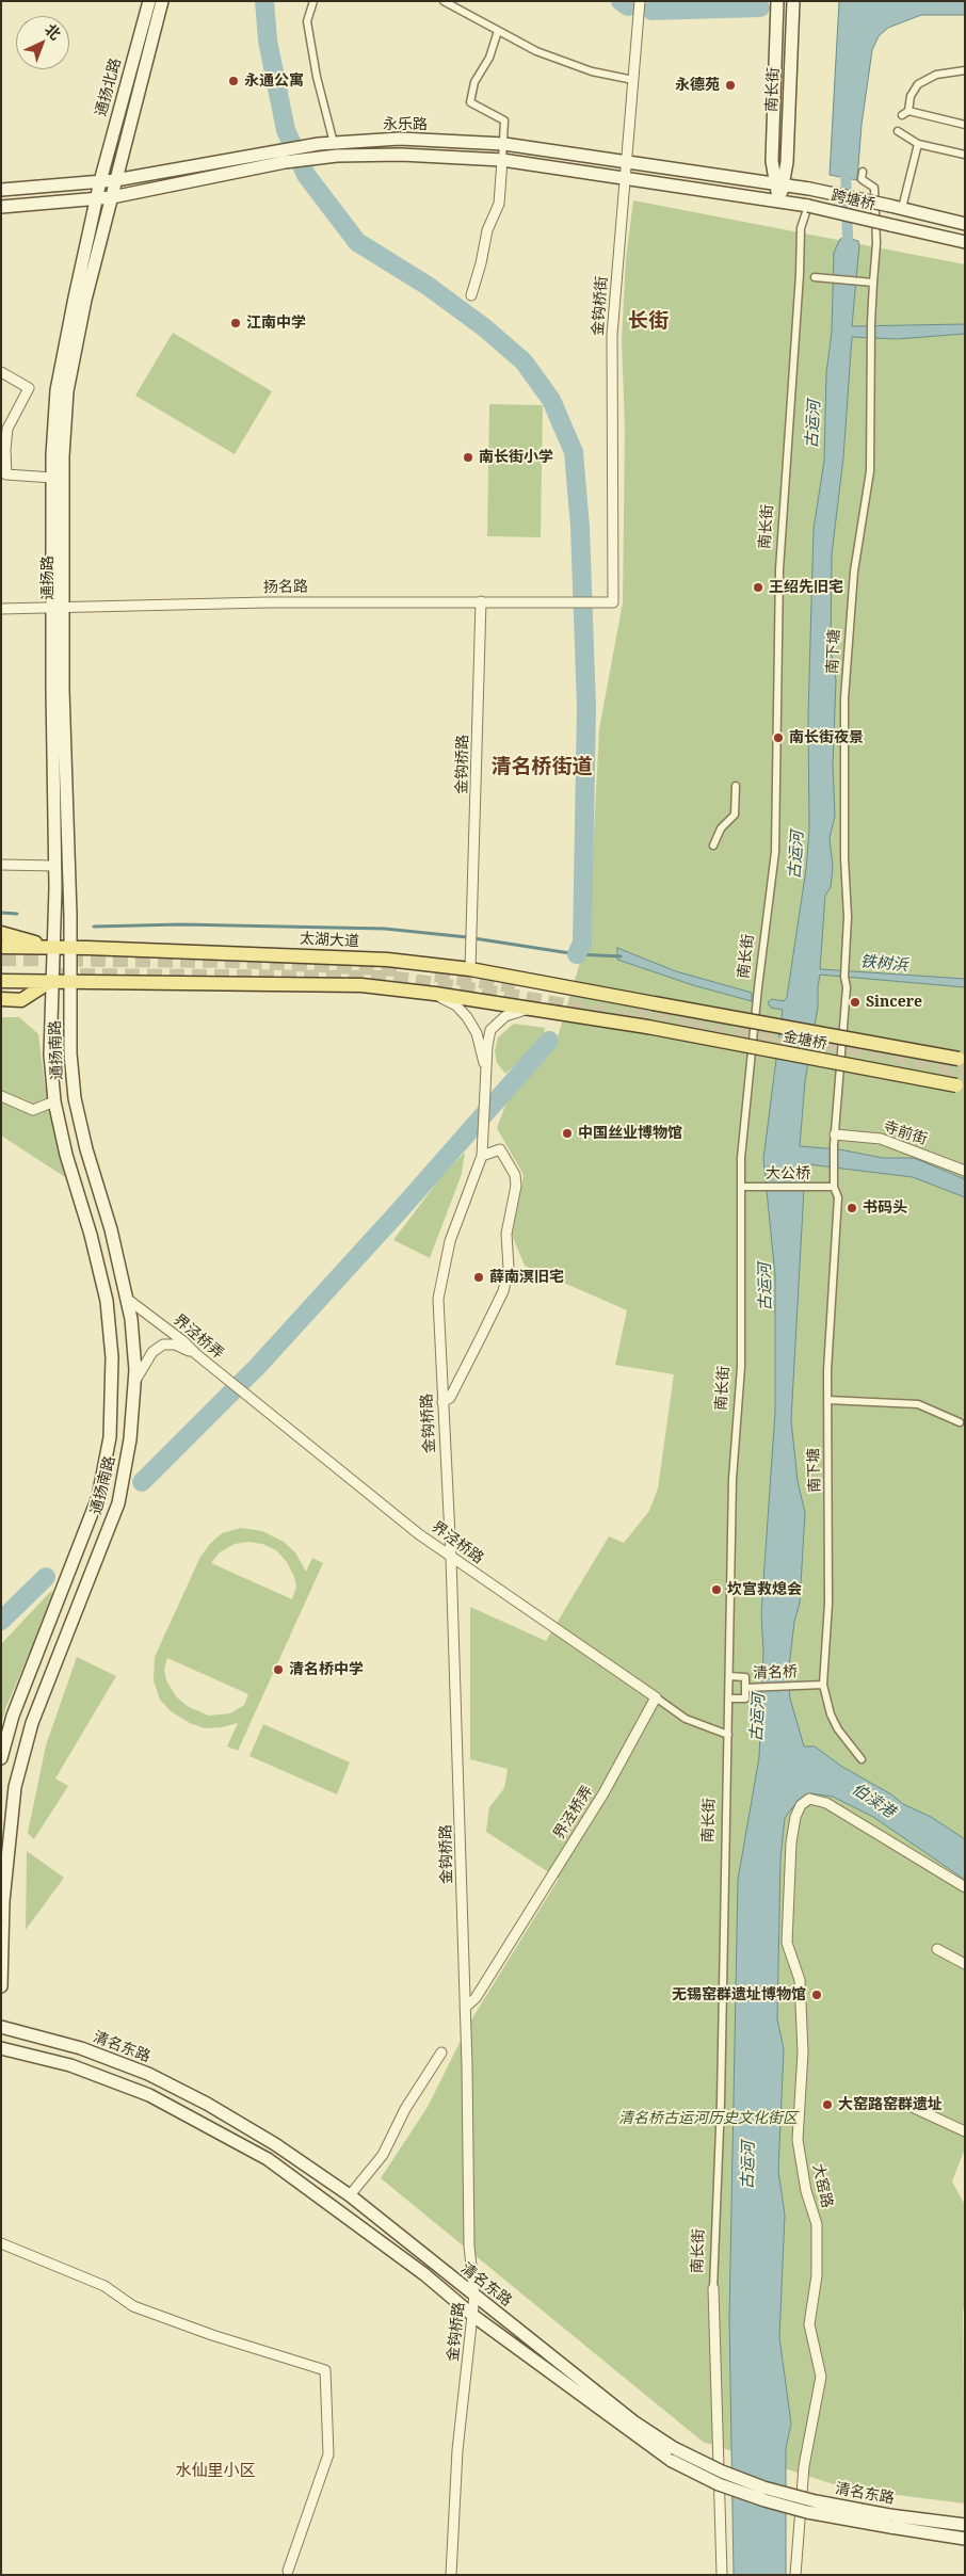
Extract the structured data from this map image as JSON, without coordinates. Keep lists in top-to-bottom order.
{
  "streets": {
    "main road": [
      "通扬北路",
      "南长街",
      "永乐路",
      "跨塘桥",
      "通扬路",
      "太湖大道",
      "金塘桥",
      "通扬南路",
      "清名东路"
    ],
    "street": [
      "金钩桥街",
      "扬名路",
      "南下塘",
      "金钩桥路",
      "寺前街",
      "大公桥",
      "界泾桥弄",
      "界泾桥路",
      "清名桥",
      "大窑路"
    ]
  },
  "crossings": [
    ["通扬北路", "永乐路"],
    ["通扬北路", "通扬路"],
    ["南长街", "永乐路"],
    ["南长街", "跨塘桥"],
    ["南长街", "大公桥"],
    ["永乐路", "跨塘桥"],
    ["永乐路", "金钩桥街"],
    ["永乐路", "通扬路"],
    ["金钩桥街", "扬名路"],
    ["通扬路", "扬名路"],
    ["通扬路", "太湖大道"],
    ["通扬路", "通扬南路"],
    ["扬名路", "金钩桥路"],
    ["南下塘", "寺前街"],
    ["南下塘", "大公桥"],
    ["南下塘", "清名桥"],
    ["金钩桥路", "太湖大道"],
    ["金钩桥路", "界泾桥弄"],
    ["金钩桥路", "界泾桥路"],
    ["金钩桥路", "清名东路"],
    ["通扬南路", "界泾桥弄"],
    ["界泾桥弄", "界泾桥路"]
  ],
  "districts": ["长街", "清名桥街道", "水仙里小区"],
  "water": ["古运河", "铁树浜", "伯渎港"],
  "parks": ["清名桥古运河历史文化街区"],
  "places": [
    "永通公寓",
    "永德苑",
    "江南中学",
    "南长街小学",
    "王绍先旧宅",
    "南长街夜景",
    "Sincere",
    "中国丝业博物馆",
    "书码头",
    "薛南溟旧宅",
    "坎宫救熄会",
    "清名桥中学",
    "无锡窑群遗址博物馆",
    "大窑路窑群遗址"
  ],
  "north": "top right"
}
